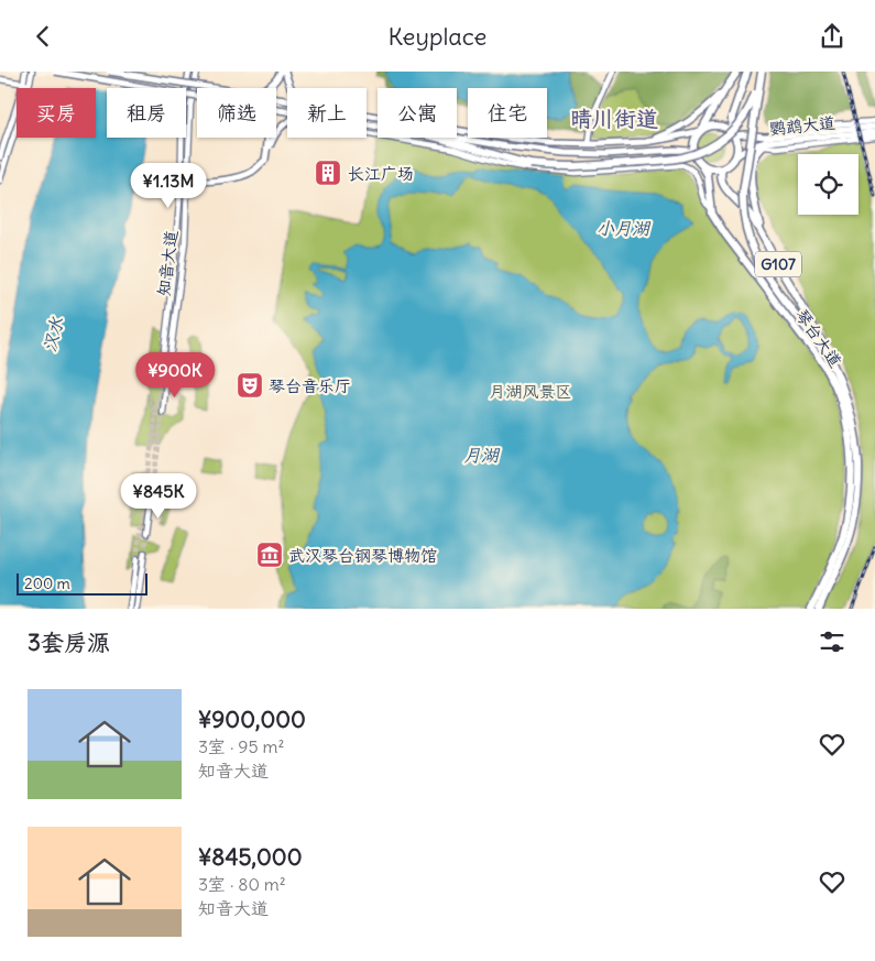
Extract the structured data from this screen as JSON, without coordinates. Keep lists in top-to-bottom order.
{
  "streets": {
    "highway": ["G107", "琴台大道"],
    "main road": ["鹦鹉大道", "知音大道"]
  },
  "crossings": [
    ["鹦鹉大道", "G107"],
    ["鹦鹉大道", "琴台大道"],
    ["G107", "琴台大道"]
  ],
  "districts": ["晴川街道"],
  "water": ["小月湖", "汉水", "月湖"],
  "parks": ["月湖风景区"],
  "places": {
    "building": ["长江广场"],
    "theatre": ["琴台音乐厅"],
    "museum": ["武汉琴台钢琴博物馆"]
  },
  "scale_bar": "200 m",
  "page": {
    "header": "Keyplace",
    "chip": [
      "买房",
      "租房",
      "筛选",
      "新上",
      "公寓",
      "住宅"
    ],
    "price": ["¥1.13M", "¥900K", "¥845K"],
    "scale": "200 m",
    "heading": "3套房源",
    "list": [
      {
        "name": "¥900,000",
        "note": "3室 · 95 m² · 知音大道"
      },
      {
        "name": "¥845,000",
        "note": "3室 · 80 m² · 知音大道"
      }
    ]
  }
}
